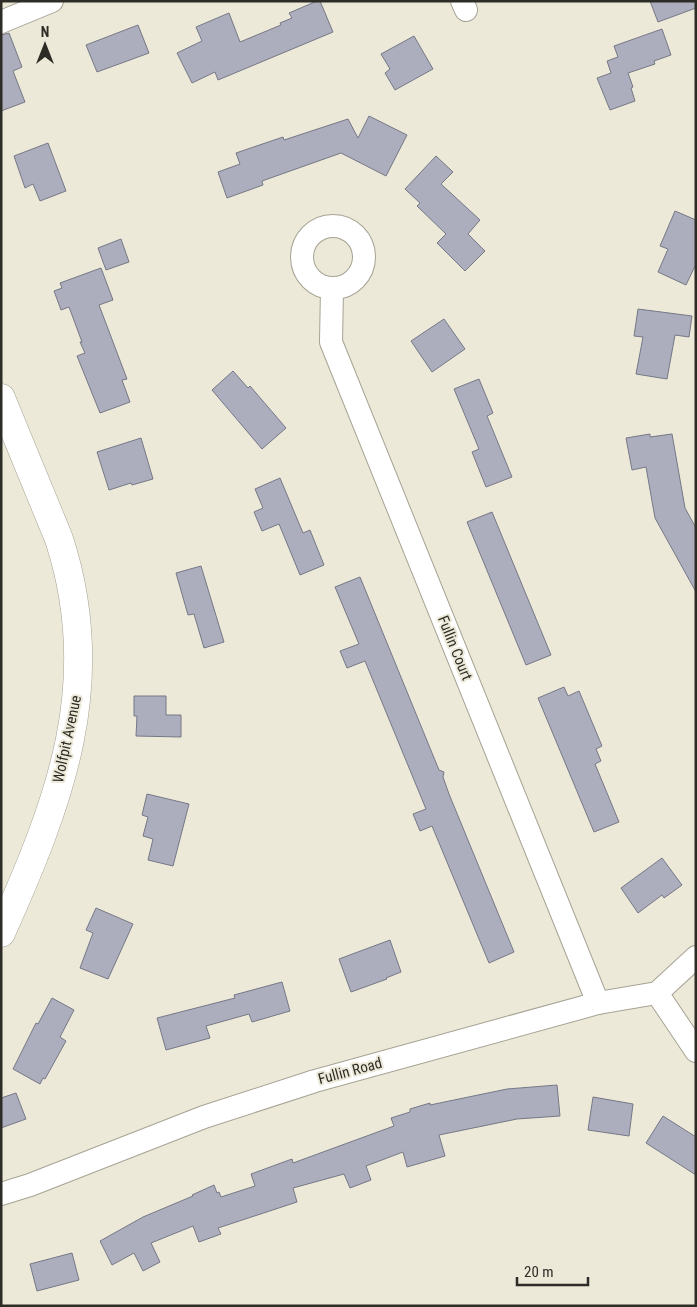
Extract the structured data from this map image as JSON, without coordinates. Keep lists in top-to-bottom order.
{
  "streets": {
    "street": ["Fullin Court", "Wolfpit Avenue", "Fullin Road"]
  },
  "crossings": [
    ["Fullin Court", "Fullin Road"]
  ],
  "scale_bar": "20 m",
  "north": "top"
}
